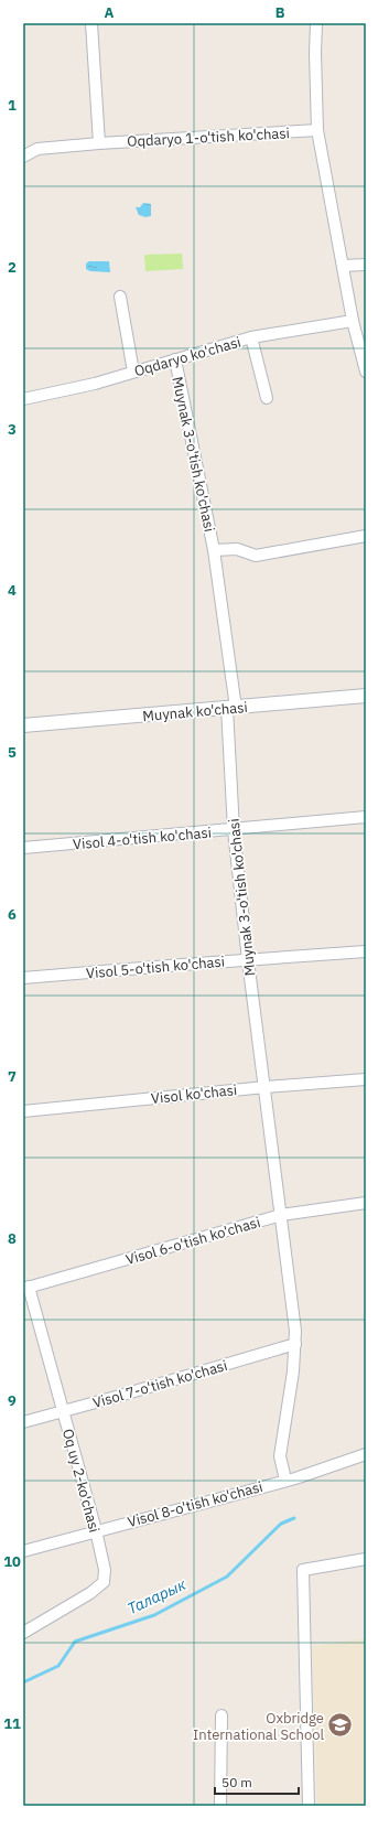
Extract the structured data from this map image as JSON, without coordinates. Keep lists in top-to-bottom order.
{
  "streets": {
    "street": [
      "Oqdaryo 1-o'tish ko'chasi",
      "Oqdaryo ko'chasi",
      "Muynak 3-o'tish ko'chasi",
      "Muynak ko'chasi",
      "Visol 4-o'tish ko'chasi",
      "Visol 5-o'tish ko'chasi",
      "Visol ko'chasi",
      "Visol 6-o'tish ko'chasi",
      "Visol 7-o'tish ko'chasi",
      "Oq uy 2-ko'chasi",
      "Visol 8-o'tish ko'chasi"
    ]
  },
  "crossings": [
    ["Oqdaryo ko'chasi", "Muynak 3-o'tish ko'chasi"],
    ["Muynak 3-o'tish ko'chasi", "Muynak ko'chasi"],
    ["Muynak 3-o'tish ko'chasi", "Visol 4-o'tish ko'chasi"],
    ["Muynak 3-o'tish ko'chasi", "Visol 5-o'tish ko'chasi"],
    ["Muynak 3-o'tish ko'chasi", "Visol ko'chasi"],
    ["Muynak 3-o'tish ko'chasi", "Visol 6-o'tish ko'chasi"],
    ["Muynak 3-o'tish ko'chasi", "Visol 7-o'tish ko'chasi"],
    ["Muynak 3-o'tish ko'chasi", "Visol 8-o'tish ko'chasi"],
    ["Visol 6-o'tish ko'chasi", "Oq uy 2-ko'chasi"],
    ["Visol 7-o'tish ko'chasi", "Oq uy 2-ko'chasi"],
    ["Oq uy 2-ko'chasi", "Visol 8-o'tish ko'chasi"]
  ],
  "water": ["Таларык"],
  "places": {
    "school or university": ["Oxbridge International School"]
  },
  "scale_bar": "50 m",
  "grid": {
    "columns": ["A", "B"],
    "rows": [
      "1",
      "2",
      "3",
      "4",
      "5",
      "6",
      "7",
      "8",
      "9",
      "10",
      "11"
    ]
  }
}
